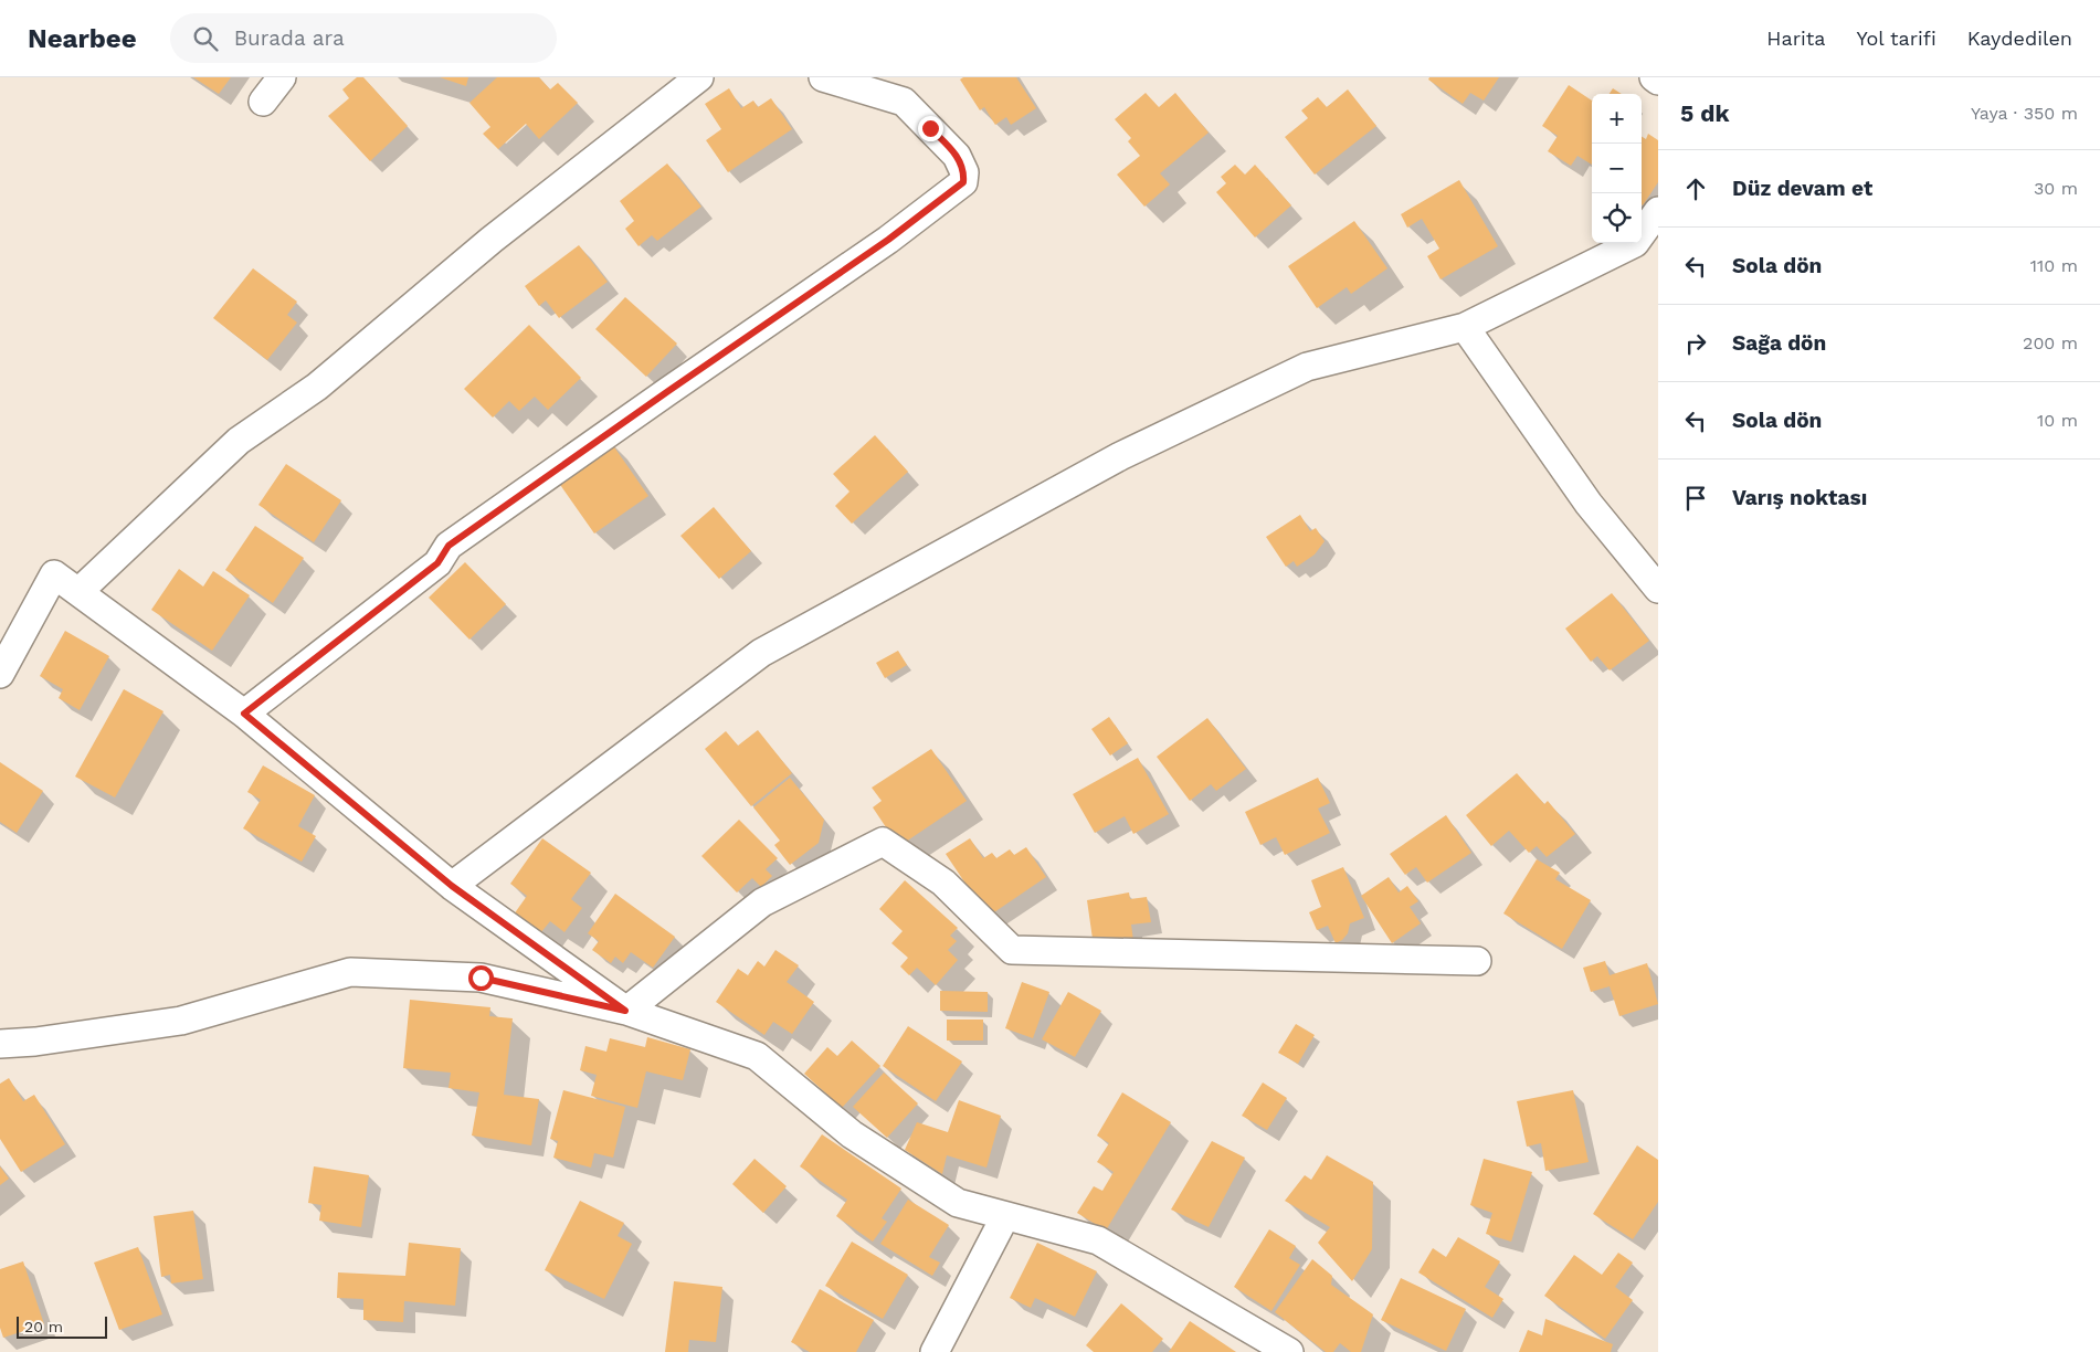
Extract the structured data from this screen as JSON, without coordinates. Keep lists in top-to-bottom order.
{
  "scale_bar": "20 m",
  "page": {
    "header": "Nearbee",
    "search": "Burada ara",
    "nav": ["Harita", "Yol tarifi", "Kaydedilen"],
    "heading": ["5 dk", "Yaya · 350 m"],
    "map_buttons": ["+", "−"],
    "list": [
      ["Düz devam et", "30 m"],
      ["Sola dön", "110 m"],
      ["Sağa dön", "200 m"],
      ["Sola dön", "10 m"],
      "Varış noktası"
    ],
    "scale": "20 m"
  }
}
